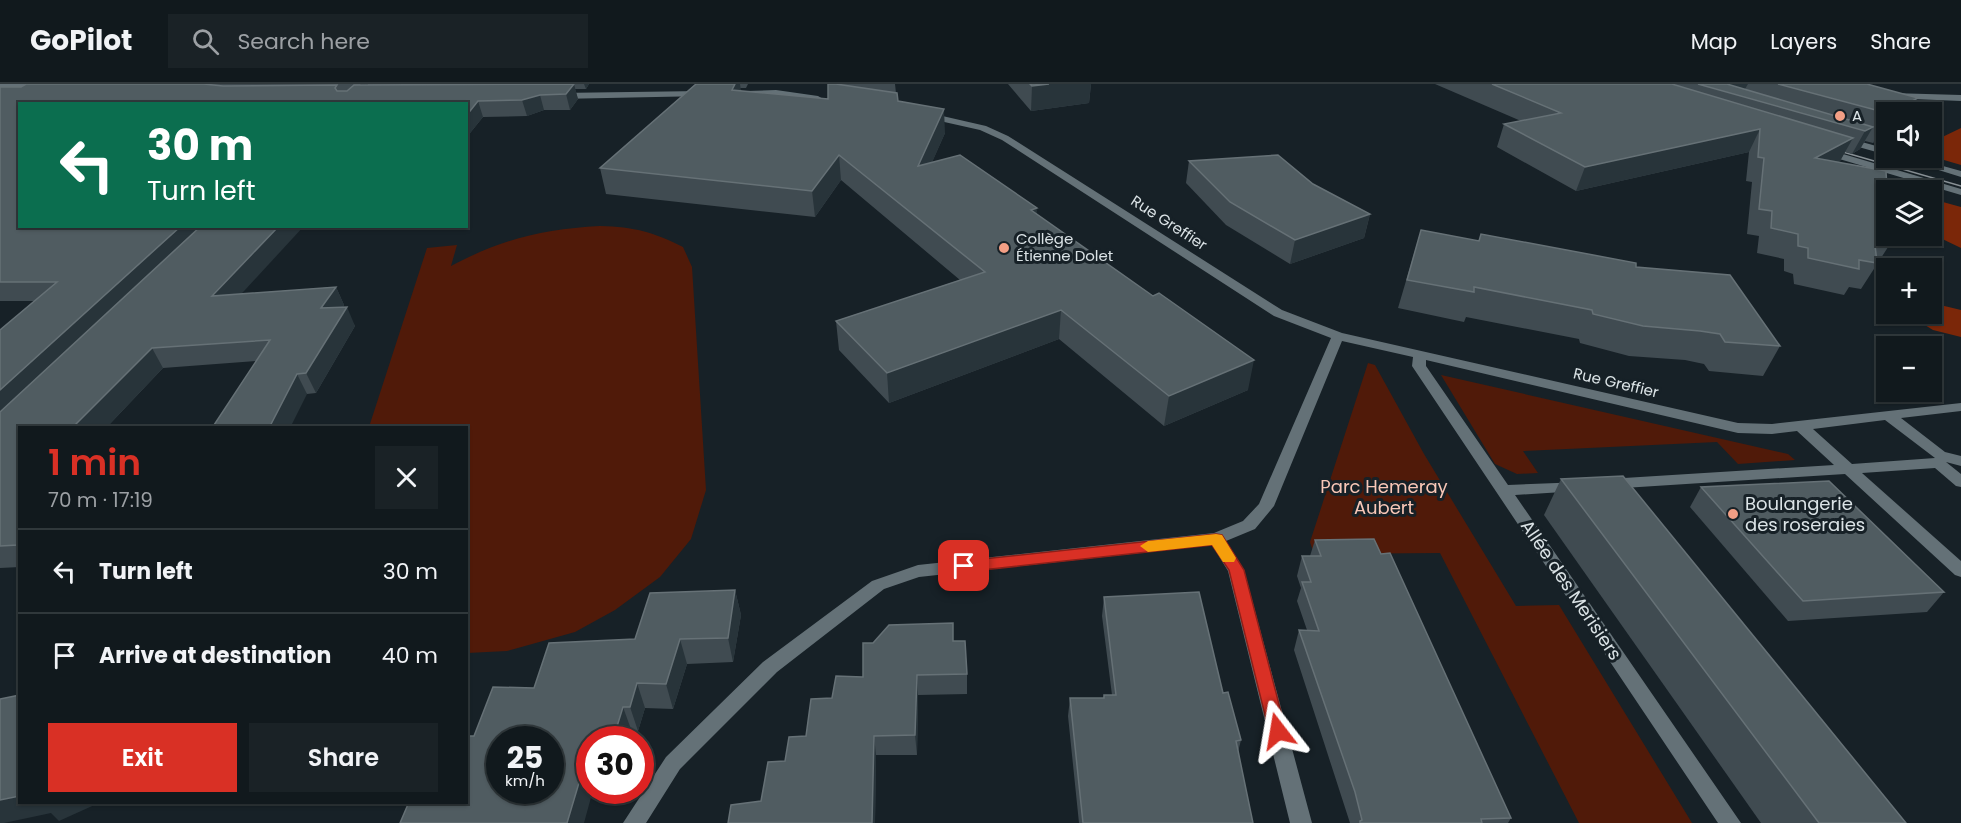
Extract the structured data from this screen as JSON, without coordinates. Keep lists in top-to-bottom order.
{
  "streets": {
    "street": ["Rue Greffier", "Allée des Merisiers"]
  },
  "crossings": [
    ["Rue Greffier", "Allée des Merisiers"]
  ],
  "parks": ["Parc Hemeray Aubert"],
  "places": ["A", "Collège Étienne Dolet", "Boulangerie des roseraies"],
  "page": {
    "header": "GoPilot",
    "search": "Search here",
    "nav": ["Map", "Layers", "Share"],
    "map_buttons": ["+", "−"],
    "turn": ["30 m", "Turn left"],
    "heading": ["1 min", "70 m · 17:19"],
    "list": [
      {
        "name": "Turn left",
        "value": "30 m"
      },
      {
        "name": "Arrive at destination",
        "value": "40 m"
      }
    ],
    "buttons": ["Exit", "Share"],
    "speed": "25 km/h",
    "limit": "30"
  }
}
